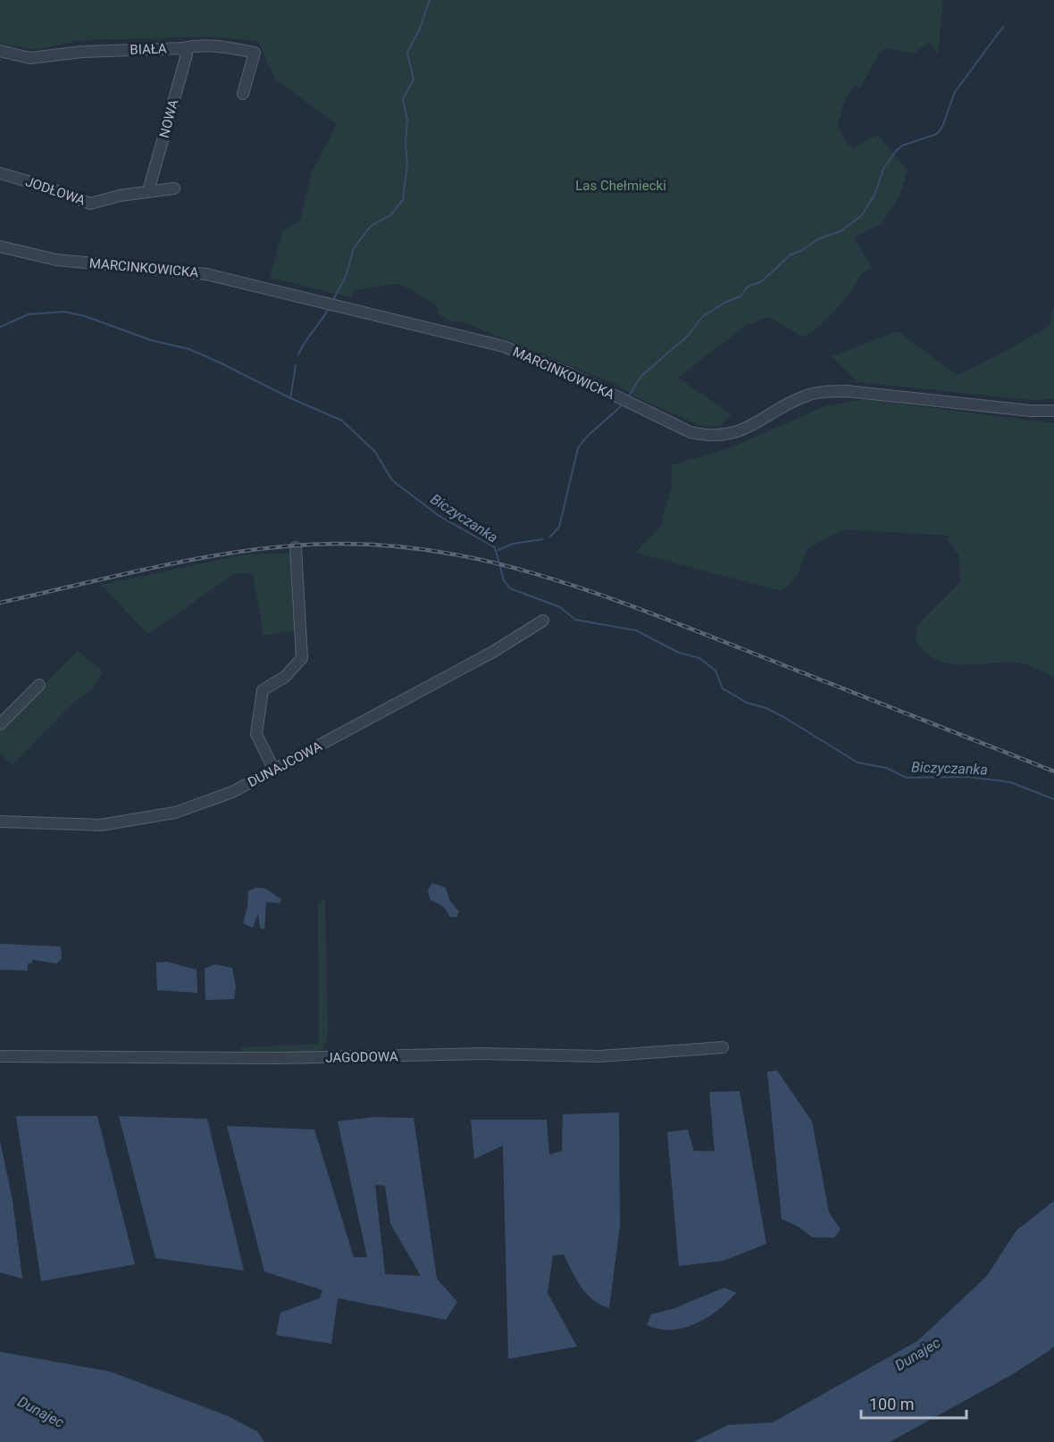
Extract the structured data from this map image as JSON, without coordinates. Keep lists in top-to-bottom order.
{
  "streets": {
    "street": [
      "BIAŁA",
      "NOWA",
      "JODŁOWA",
      "MARCINKOWICKA",
      "DUNAJCOWA",
      "JAGODOWA"
    ]
  },
  "crossings": [
    ["BIAŁA", "NOWA"],
    ["NOWA", "JODŁOWA"]
  ],
  "water": ["Biczyczanka", "Dunajec"],
  "parks": ["Las Chełmiecki"],
  "scale_bar": "100 m"
}
